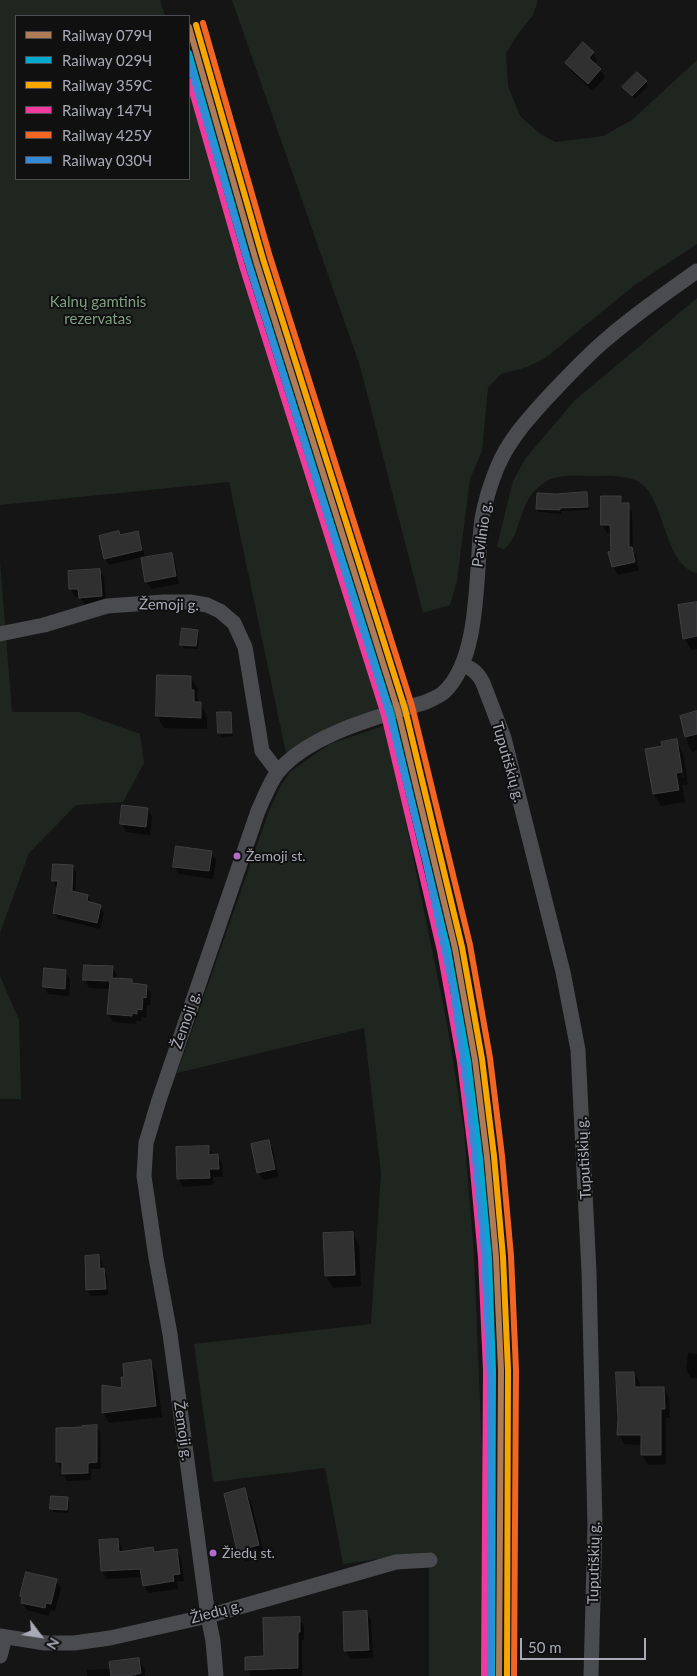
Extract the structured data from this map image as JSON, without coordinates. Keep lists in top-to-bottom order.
{
  "streets": {
    "street": [
      "Pavilnio g.",
      "Žemoji g.",
      "Tuputiškių g.",
      "Žiedų g."
    ]
  },
  "crossings": [
    ["Pavilnio g.", "Žemoji g."],
    ["Pavilnio g.", "Tuputiškių g."],
    ["Žemoji g.", "Žiedų g."]
  ],
  "parks": ["Kalnų gamtinis rezervatas"],
  "places": ["Žemoji st.", "Žiedų st."],
  "lines": [
    "rail line 425У",
    "rail line 359С",
    "rail line 079Ч",
    "rail line 029Ч",
    "rail line 030Ч",
    "rail line 147Ч"
  ],
  "legend": [
    "Railway 079Ч",
    "Railway 029Ч",
    "Railway 359С",
    "Railway 147Ч",
    "Railway 425У",
    "Railway 030Ч"
  ],
  "scale_bar": "50 m",
  "north": "bottom right"
}
